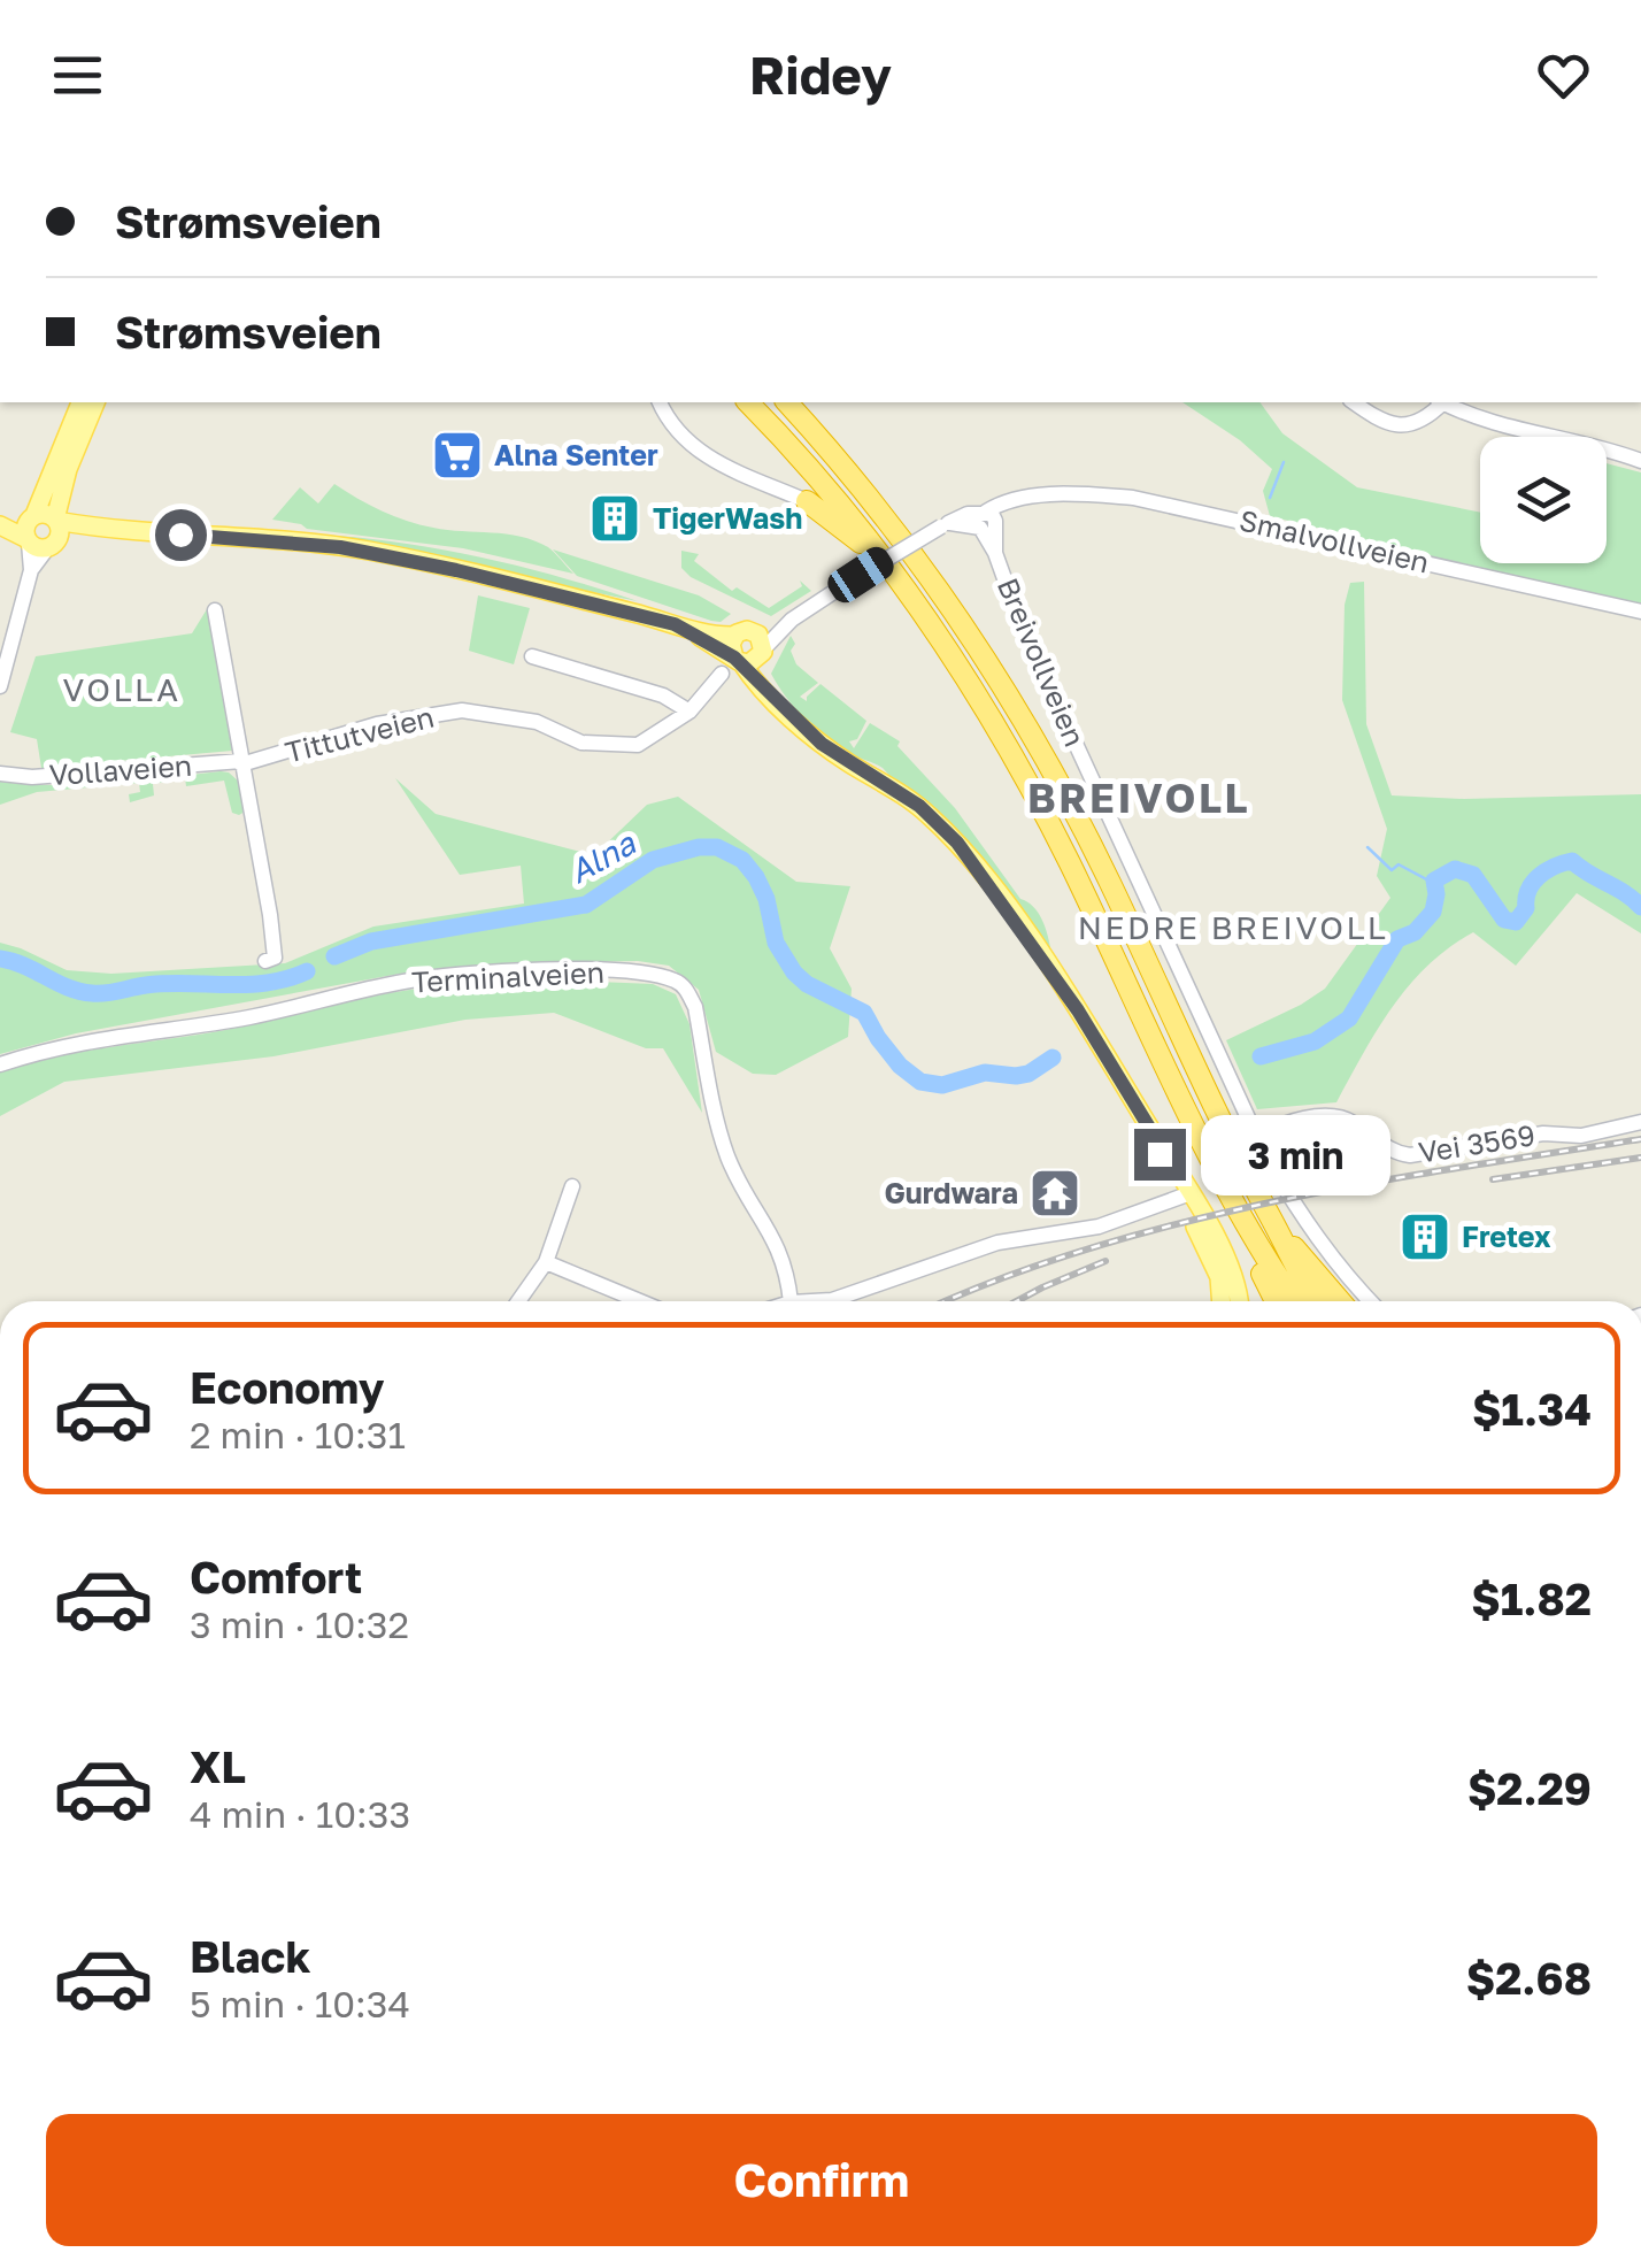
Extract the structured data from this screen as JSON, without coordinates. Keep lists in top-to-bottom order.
{
  "streets": {
    "street": [
      "Smalvollveien",
      "Breivollveien",
      "Tittutveien",
      "Vollaveien",
      "Terminalveien",
      "Vei 3569"
    ]
  },
  "crossings": [
    ["Smalvollveien", "Breivollveien"],
    ["Breivollveien", "Vei 3569"],
    ["Tittutveien", "Vollaveien"]
  ],
  "districts": ["VOLLA", "BREIVOLL", "NEDRE BREIVOLL"],
  "water": ["Alna"],
  "places": {
    "supermarket": ["Alna Senter"],
    "building": ["TigerWash", "Fretex"],
    "temple": ["Gurdwara"]
  },
  "page": {
    "header": "Ridey",
    "banner": ["Strømsveien", "Strømsveien"],
    "bubble": "3 min",
    "list": [
      {
        "name": "Economy",
        "note": "2 min · 10:31",
        "value": "$1.34"
      },
      {
        "name": "Comfort",
        "note": "3 min · 10:32",
        "value": "$1.82"
      },
      {
        "name": "XL",
        "note": "4 min · 10:33",
        "value": "$2.29"
      },
      {
        "name": "Black",
        "note": "5 min · 10:34",
        "value": "$2.68"
      }
    ],
    "buttons": "Confirm"
  }
}
